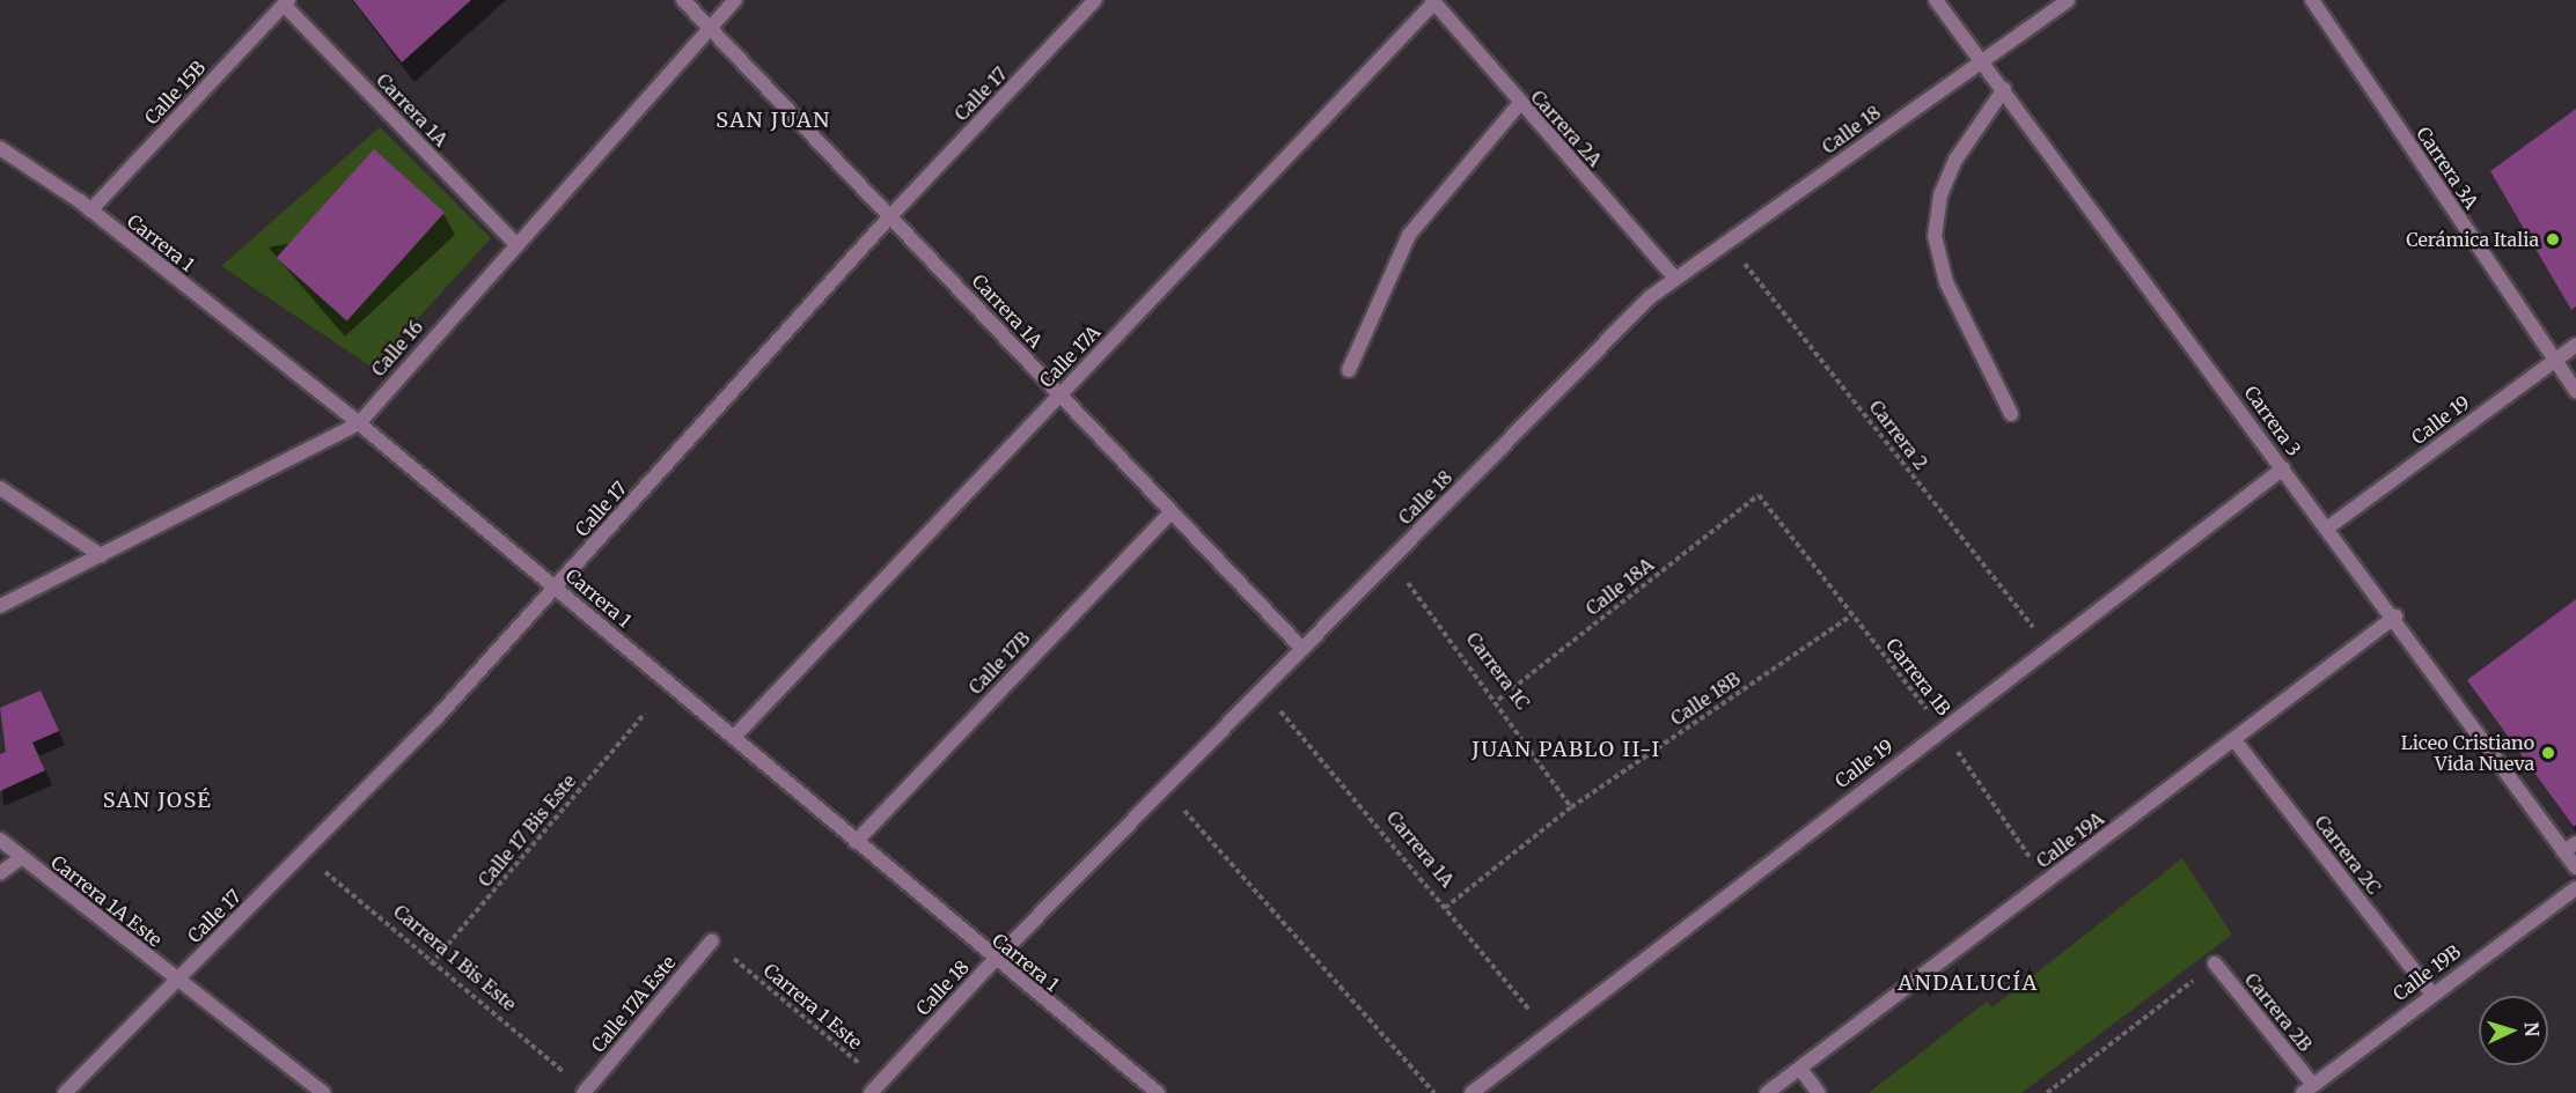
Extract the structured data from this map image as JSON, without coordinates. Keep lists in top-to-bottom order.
{
  "streets": {
    "street": [
      "Calle 15B",
      "Calle 17",
      "Carrera 1A",
      "Carrera 2A",
      "Calle 18",
      "Carrera 3A",
      "Carrera 1",
      "Calle 16",
      "Calle 17A",
      "Calle 19",
      "Carrera 3",
      "Calle 17B",
      "Calle 19A",
      "Carrera 2C",
      "Carrera 1A Este",
      "Calle 19B",
      "Calle 17A Este",
      "Carrera 2B"
    ],
    "path": [
      "Carrera 2",
      "Calle 18A",
      "Carrera 1C",
      "Carrera 1B",
      "Calle 18B",
      "Calle 17 Bis Este",
      "Carrera 1 Bis Este",
      "Carrera 1 Este"
    ]
  },
  "crossings": [
    ["Calle 15B", "Carrera 1A"],
    ["Calle 15B", "Carrera 1"],
    ["Calle 17", "Carrera 1A"],
    ["Calle 17", "Carrera 1"],
    ["Calle 17", "Carrera 1A Este"],
    ["Calle 17", "Carrera 1 Bis Este"],
    ["Carrera 1A", "Calle 18"],
    ["Carrera 1A", "Calle 16"],
    ["Carrera 1A", "Calle 17A"],
    ["Carrera 1A", "Calle 19"],
    ["Carrera 1A", "Calle 17B"],
    ["Carrera 1A", "Calle 18B"],
    ["Carrera 2A", "Calle 18"],
    ["Carrera 2A", "Calle 17A"],
    ["Calle 18", "Carrera 1"],
    ["Calle 18", "Carrera 3"],
    ["Calle 18", "Carrera 2"],
    ["Calle 18", "Carrera 1C"],
    ["Calle 18", "Carrera 1 Este"],
    ["Carrera 3A", "Calle 19"],
    ["Carrera 1", "Calle 16"],
    ["Carrera 1", "Calle 17A"],
    ["Carrera 1", "Calle 17B"],
    ["Calle 19", "Carrera 3"],
    ["Calle 19", "Carrera 2"],
    ["Calle 19", "Carrera 1B"],
    ["Carrera 3", "Calle 19A"],
    ["Calle 18A", "Carrera 1C"],
    ["Calle 18A", "Carrera 1B"],
    ["Carrera 1C", "Calle 18B"],
    ["Carrera 1B", "Calle 18B"],
    ["Carrera 1B", "Calle 19A"],
    ["Calle 17 Bis Este", "Carrera 1 Bis Este"],
    ["Calle 19A", "Carrera 2C"],
    ["Carrera 2C", "Calle 19B"],
    ["Carrera 1 Bis Este", "Calle 17A Este"],
    ["Calle 19B", "Carrera 2B"],
    ["Calle 17A Este", "Carrera 1 Este"]
  ],
  "districts": [
    "SAN JUAN",
    "JUAN PABLO II-I",
    "SAN JOSÉ",
    "ANDALUCÍA"
  ],
  "places": ["Cerámica Italia", "Liceo Cristiano Vida Nueva"],
  "north": "right"
}
